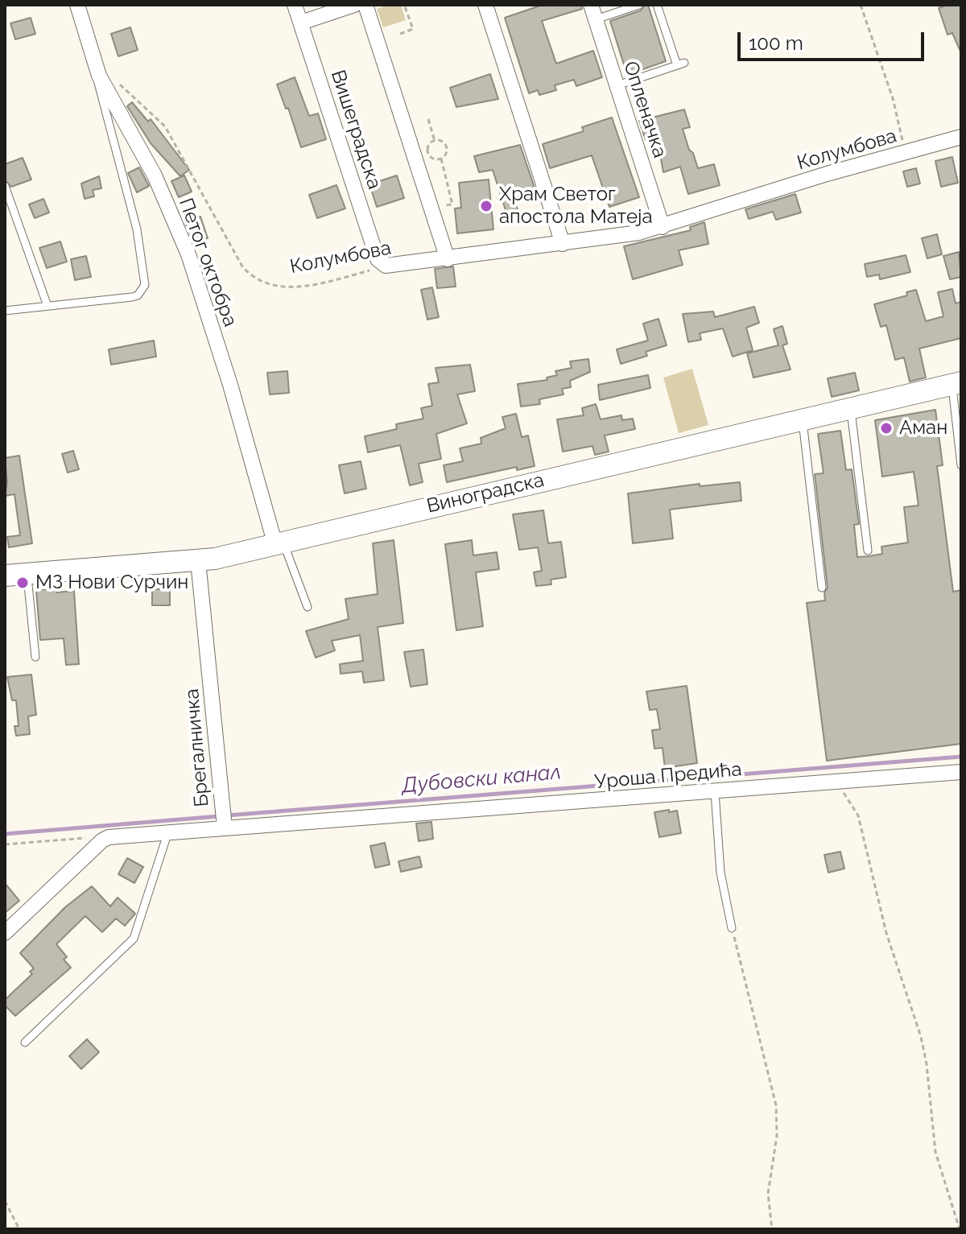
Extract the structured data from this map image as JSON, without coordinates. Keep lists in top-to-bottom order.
{
  "streets": {
    "street": [
      "Опленачка",
      "Вишеградска",
      "Колумбова",
      "Петог октобра",
      "Виноградска",
      "Брегалничка",
      "Уроша Предића"
    ]
  },
  "crossings": [
    ["Опленачка", "Колумбова"],
    ["Вишеградска", "Колумбова"],
    ["Колумбова", "Петог октобра"],
    ["Петог октобра", "Виноградска"],
    ["Виноградска", "Брегалничка"],
    ["Брегалничка", "Уроша Предића"]
  ],
  "water": ["Дубовски канал"],
  "places": ["Храм Светог апостола Матеја", "Аман", "МЗ Нови Сурчин"],
  "scale_bar": "100 m"
}
